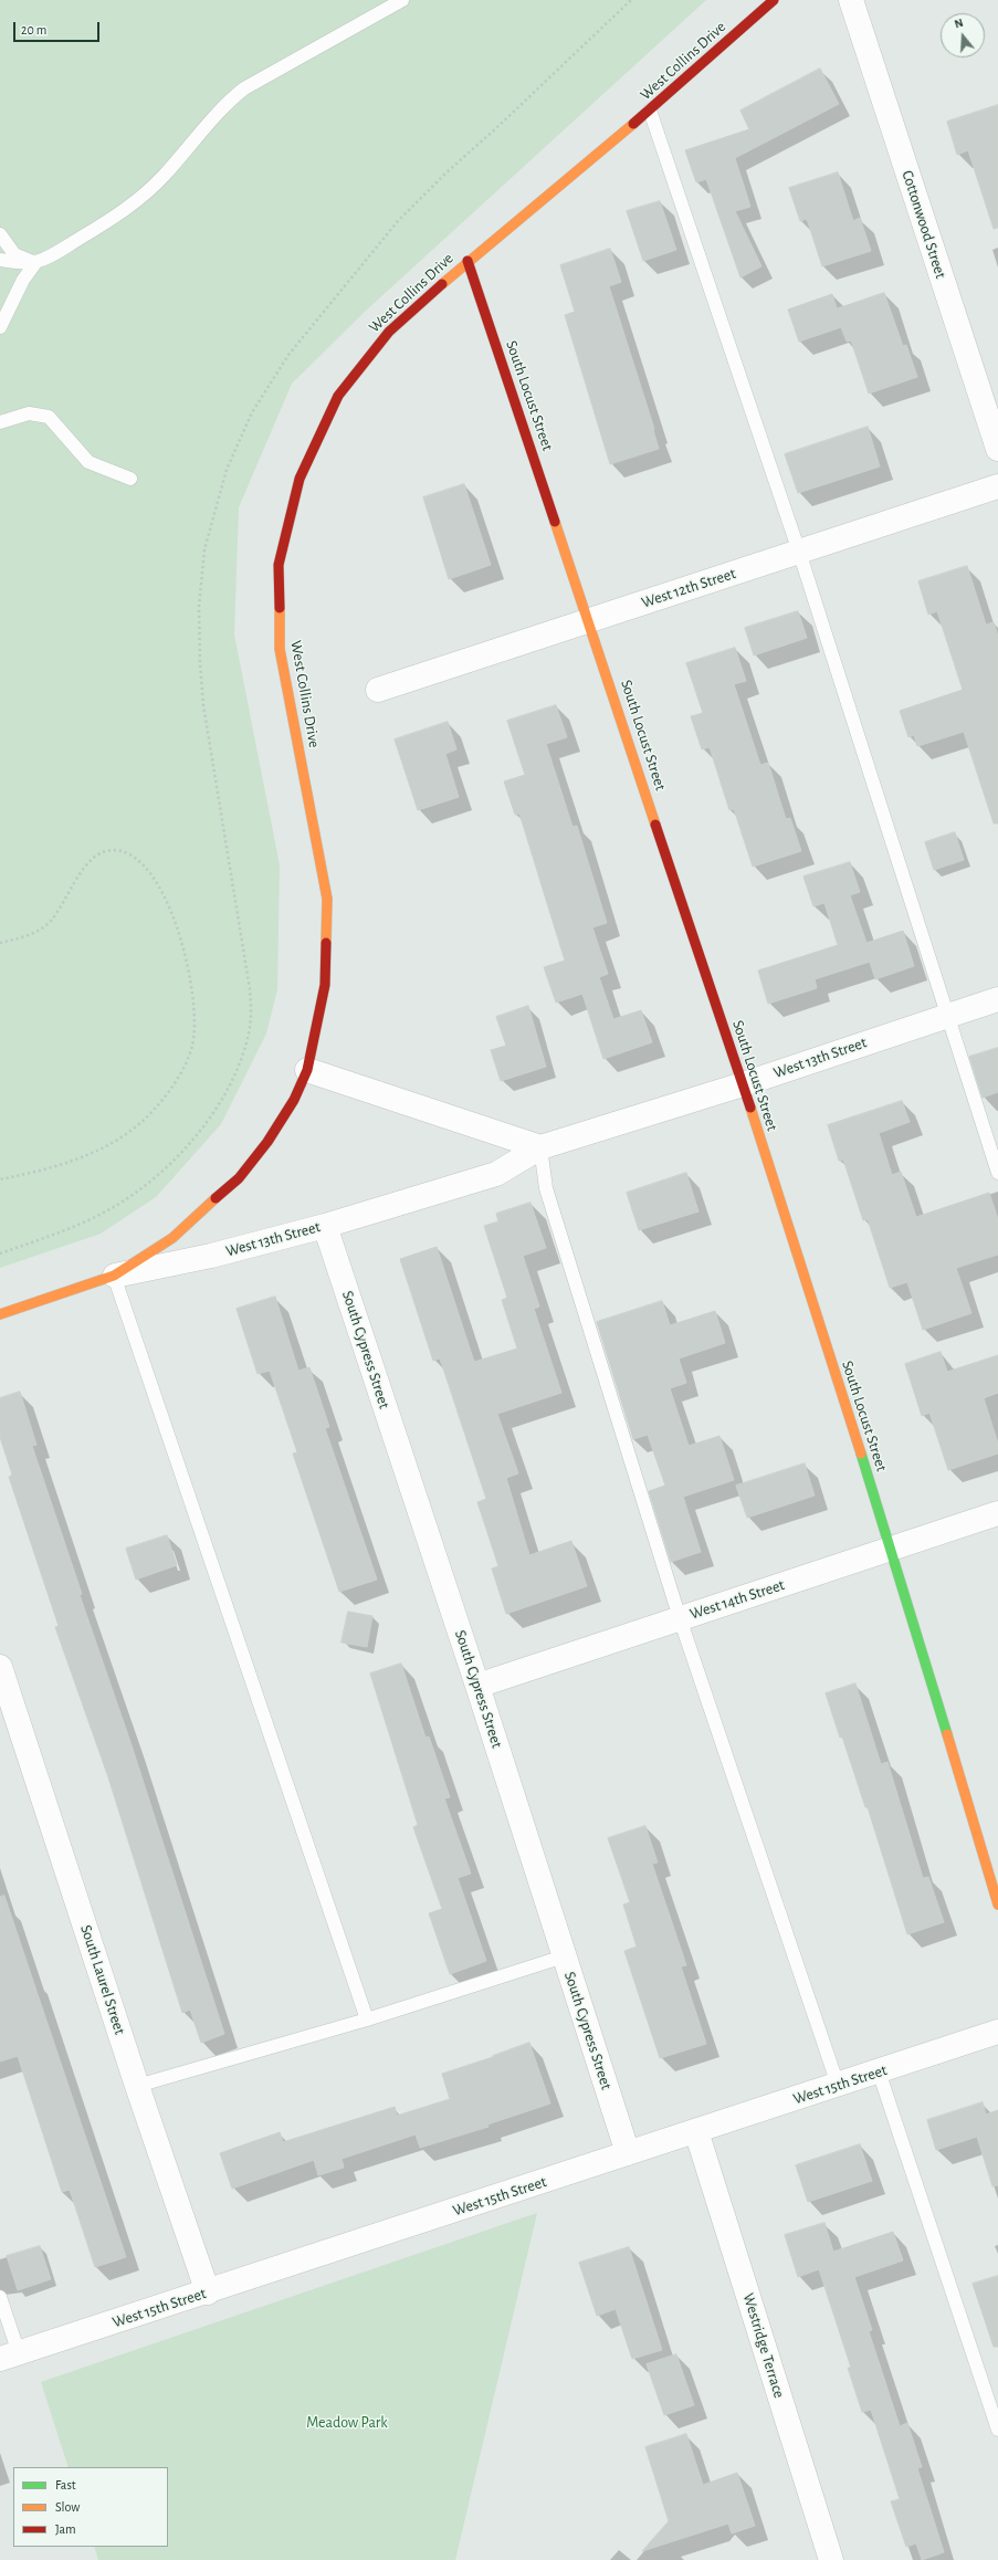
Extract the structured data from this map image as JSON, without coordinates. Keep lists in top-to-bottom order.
{
  "streets": {
    "street": [
      "West Collins Drive",
      "Cottonwood Street",
      "South Locust Street",
      "West 12th Street",
      "West 13th Street",
      "South Cypress Street",
      "West 14th Street",
      "South Laurel Street",
      "West 15th Street",
      "Westridge Terrace"
    ]
  },
  "crossings": [
    ["West Collins Drive", "South Locust Street"],
    ["West Collins Drive", "West 13th Street"],
    ["South Locust Street", "West 12th Street"],
    ["South Locust Street", "West 13th Street"],
    ["South Locust Street", "West 14th Street"],
    ["West 13th Street", "South Cypress Street"],
    ["South Cypress Street", "West 14th Street"],
    ["South Cypress Street", "West 15th Street"],
    ["South Laurel Street", "West 15th Street"],
    ["West 15th Street", "Westridge Terrace"]
  ],
  "parks": ["Meadow Park"],
  "legend": ["Fast", "Slow", "Jam"],
  "scale_bar": "20 m",
  "north": "top"
}
